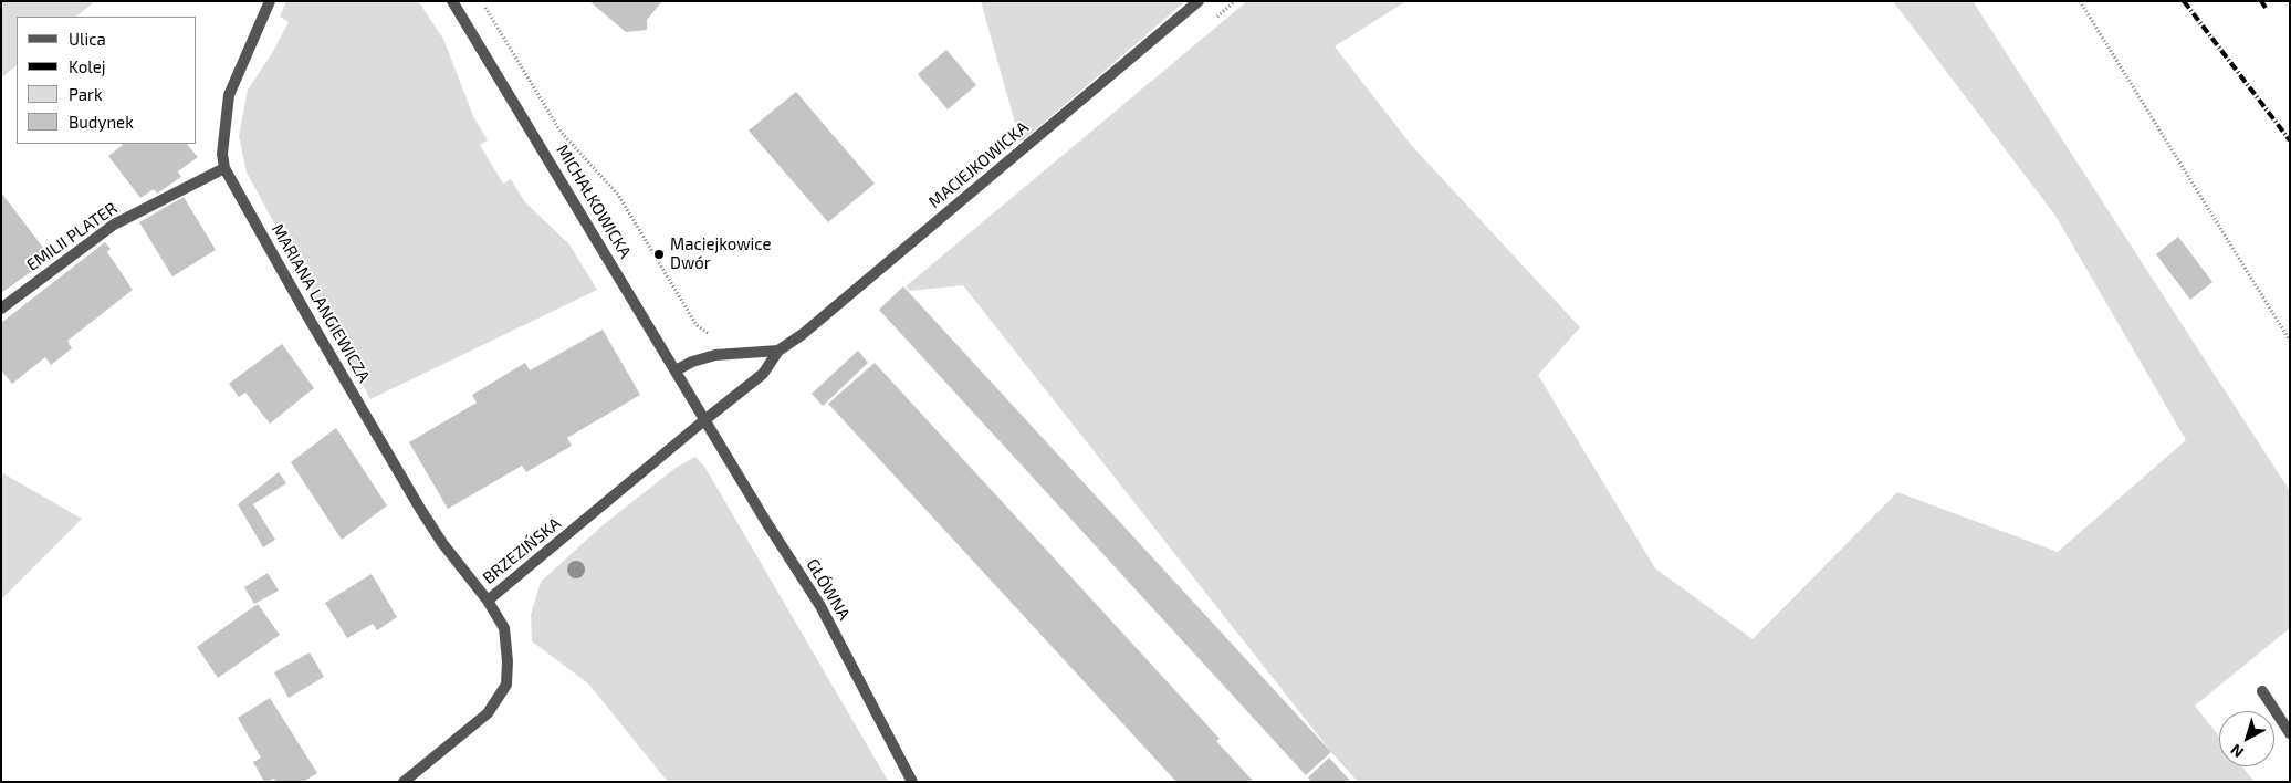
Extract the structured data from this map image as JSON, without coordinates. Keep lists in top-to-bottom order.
{
  "streets": {
    "street": [
      "MACIEJKOWICKA",
      "MICHAŁKOWICKA",
      "EMILII PLATER",
      "MARIANA LANGIEWICZA",
      "BRZEZIŃSKA",
      "GŁÓWNA"
    ]
  },
  "crossings": [
    ["MACIEJKOWICKA", "MICHAŁKOWICKA"],
    ["MACIEJKOWICKA", "BRZEZIŃSKA"],
    ["MACIEJKOWICKA", "GŁÓWNA"],
    ["MICHAŁKOWICKA", "BRZEZIŃSKA"],
    ["MICHAŁKOWICKA", "GŁÓWNA"],
    ["EMILII PLATER", "MARIANA LANGIEWICZA"],
    ["MARIANA LANGIEWICZA", "BRZEZIŃSKA"],
    ["BRZEZIŃSKA", "GŁÓWNA"]
  ],
  "places": ["Maciejkowice Dwór"],
  "legend": [
    "Ulica",
    "Kolej",
    "Park",
    "Budynek"
  ],
  "north": "bottom left"
}
